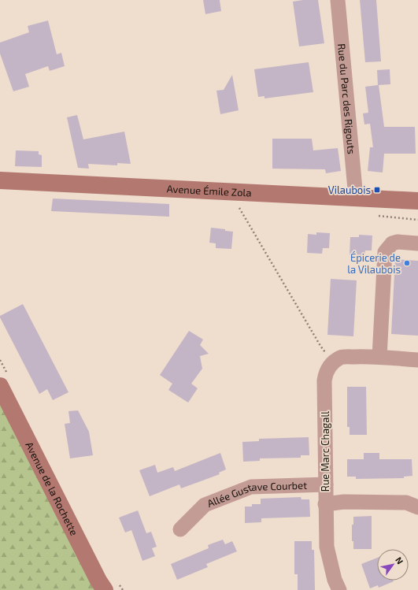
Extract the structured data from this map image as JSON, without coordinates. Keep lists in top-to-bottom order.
{
  "streets": {
    "main road": ["Avenue Émile Zola", "Avenue de la Rochette"],
    "street": ["Rue du Parc des Rigouts", "Rue Marc Chagall", "Allée Gustave Courbet"]
  },
  "crossings": [
    ["Rue du Parc des Rigouts", "Avenue Émile Zola"],
    ["Rue Marc Chagall", "Allée Gustave Courbet"]
  ],
  "places": {
    "transit": ["Vilaubois"],
    "other": ["Épicerie de la Vilaubois"]
  },
  "north": "top right"
}
